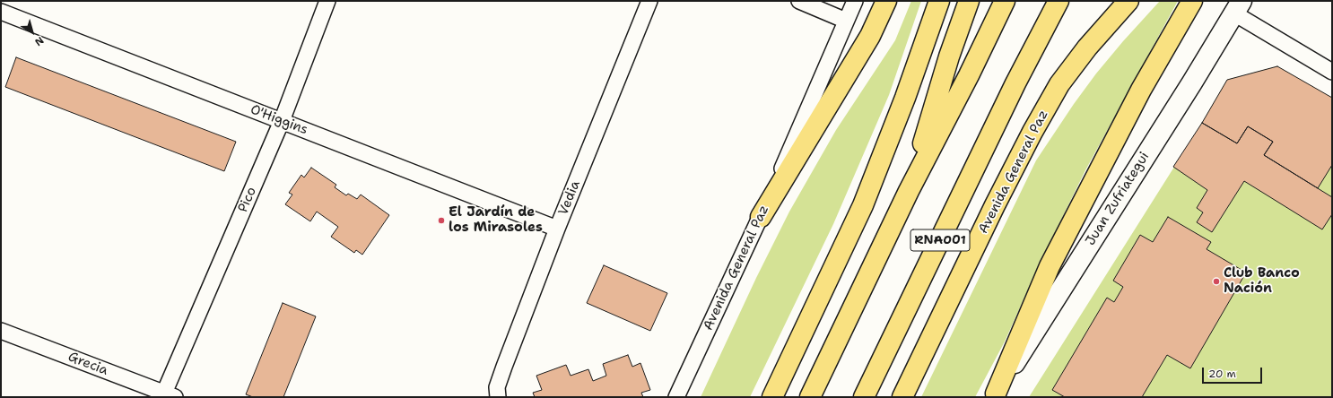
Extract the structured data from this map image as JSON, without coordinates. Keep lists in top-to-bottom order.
{
  "streets": {
    "highway": ["Avenida General Paz", "RNA001"],
    "street": [
      "O'Higgins",
      "Vedia",
      "Juan Zufriategui",
      "Pico",
      "Grecia"
    ]
  },
  "crossings": [
    ["O'Higgins", "Vedia"],
    ["O'Higgins", "Pico"],
    ["Pico", "Grecia"]
  ],
  "places": ["El Jardín de los Mirasoles", "Club Banco Nación"],
  "scale_bar": "20 m",
  "north": "bottom right"
}
